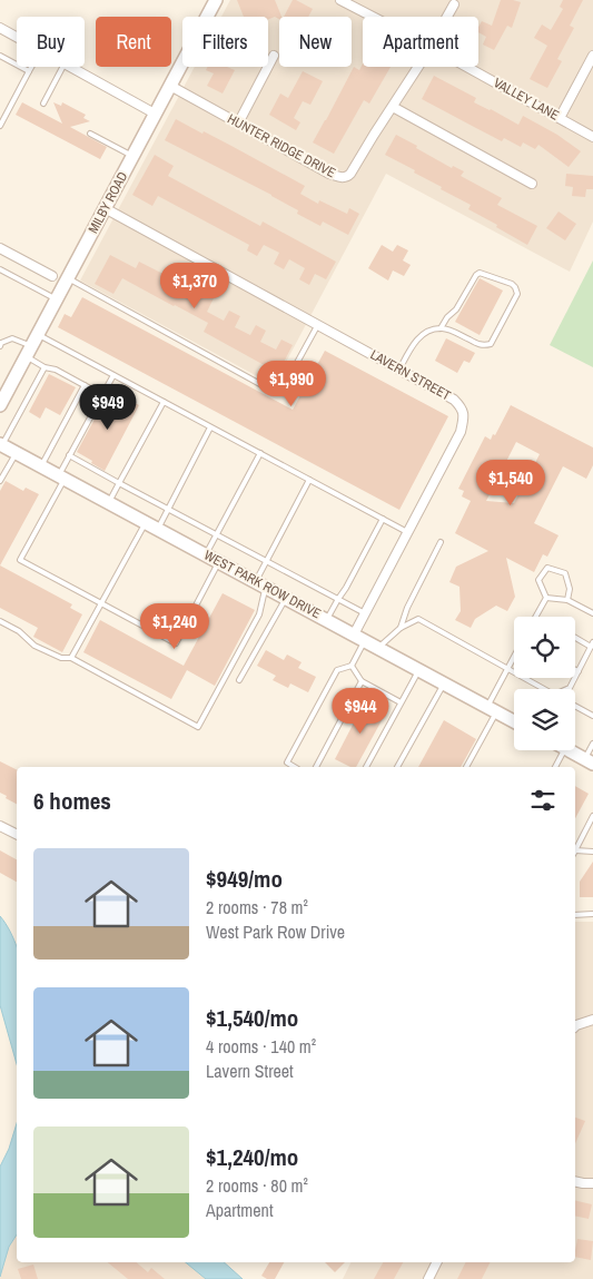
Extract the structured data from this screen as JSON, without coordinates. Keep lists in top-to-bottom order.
{
  "streets": {
    "main road": ["MILBY ROAD", "WEST PARK ROW DRIVE"],
    "street": ["VALLEY LANE", "HUNTER RIDGE DRIVE", "LAVERN STREET"]
  },
  "crossings": [
    ["HUNTER RIDGE DRIVE", "MILBY ROAD"],
    ["MILBY ROAD", "LAVERN STREET"],
    ["LAVERN STREET", "WEST PARK ROW DRIVE"]
  ],
  "page": {
    "chip": [
      "Buy",
      "Rent",
      "Filters",
      "New",
      "Apartment"
    ],
    "price": [
      "$1,370",
      "$1,990",
      "$949",
      "$1,540",
      "$1,240",
      "$944"
    ],
    "heading": "6 homes",
    "list": [
      {
        "name": "$949/mo",
        "note": "2 rooms · 78 m² · West Park Row Drive"
      },
      {
        "name": "$1,540/mo",
        "note": "4 rooms · 140 m² · Lavern Street"
      },
      {
        "name": "$1,240/mo",
        "note": "2 rooms · 80 m² · Apartment"
      }
    ]
  }
}
